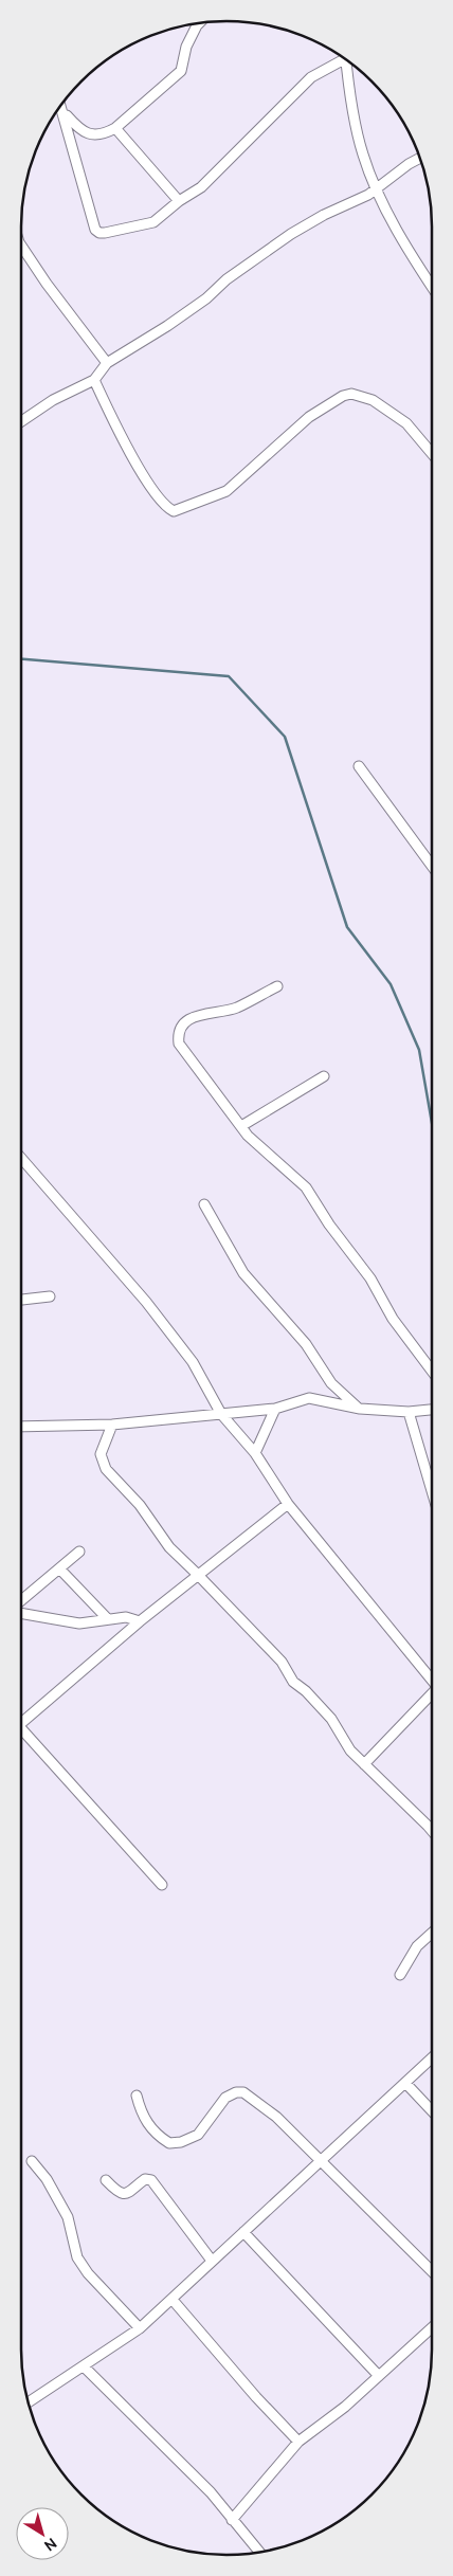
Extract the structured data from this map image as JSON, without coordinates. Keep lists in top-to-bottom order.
{
  "north": "bottom right"
}
